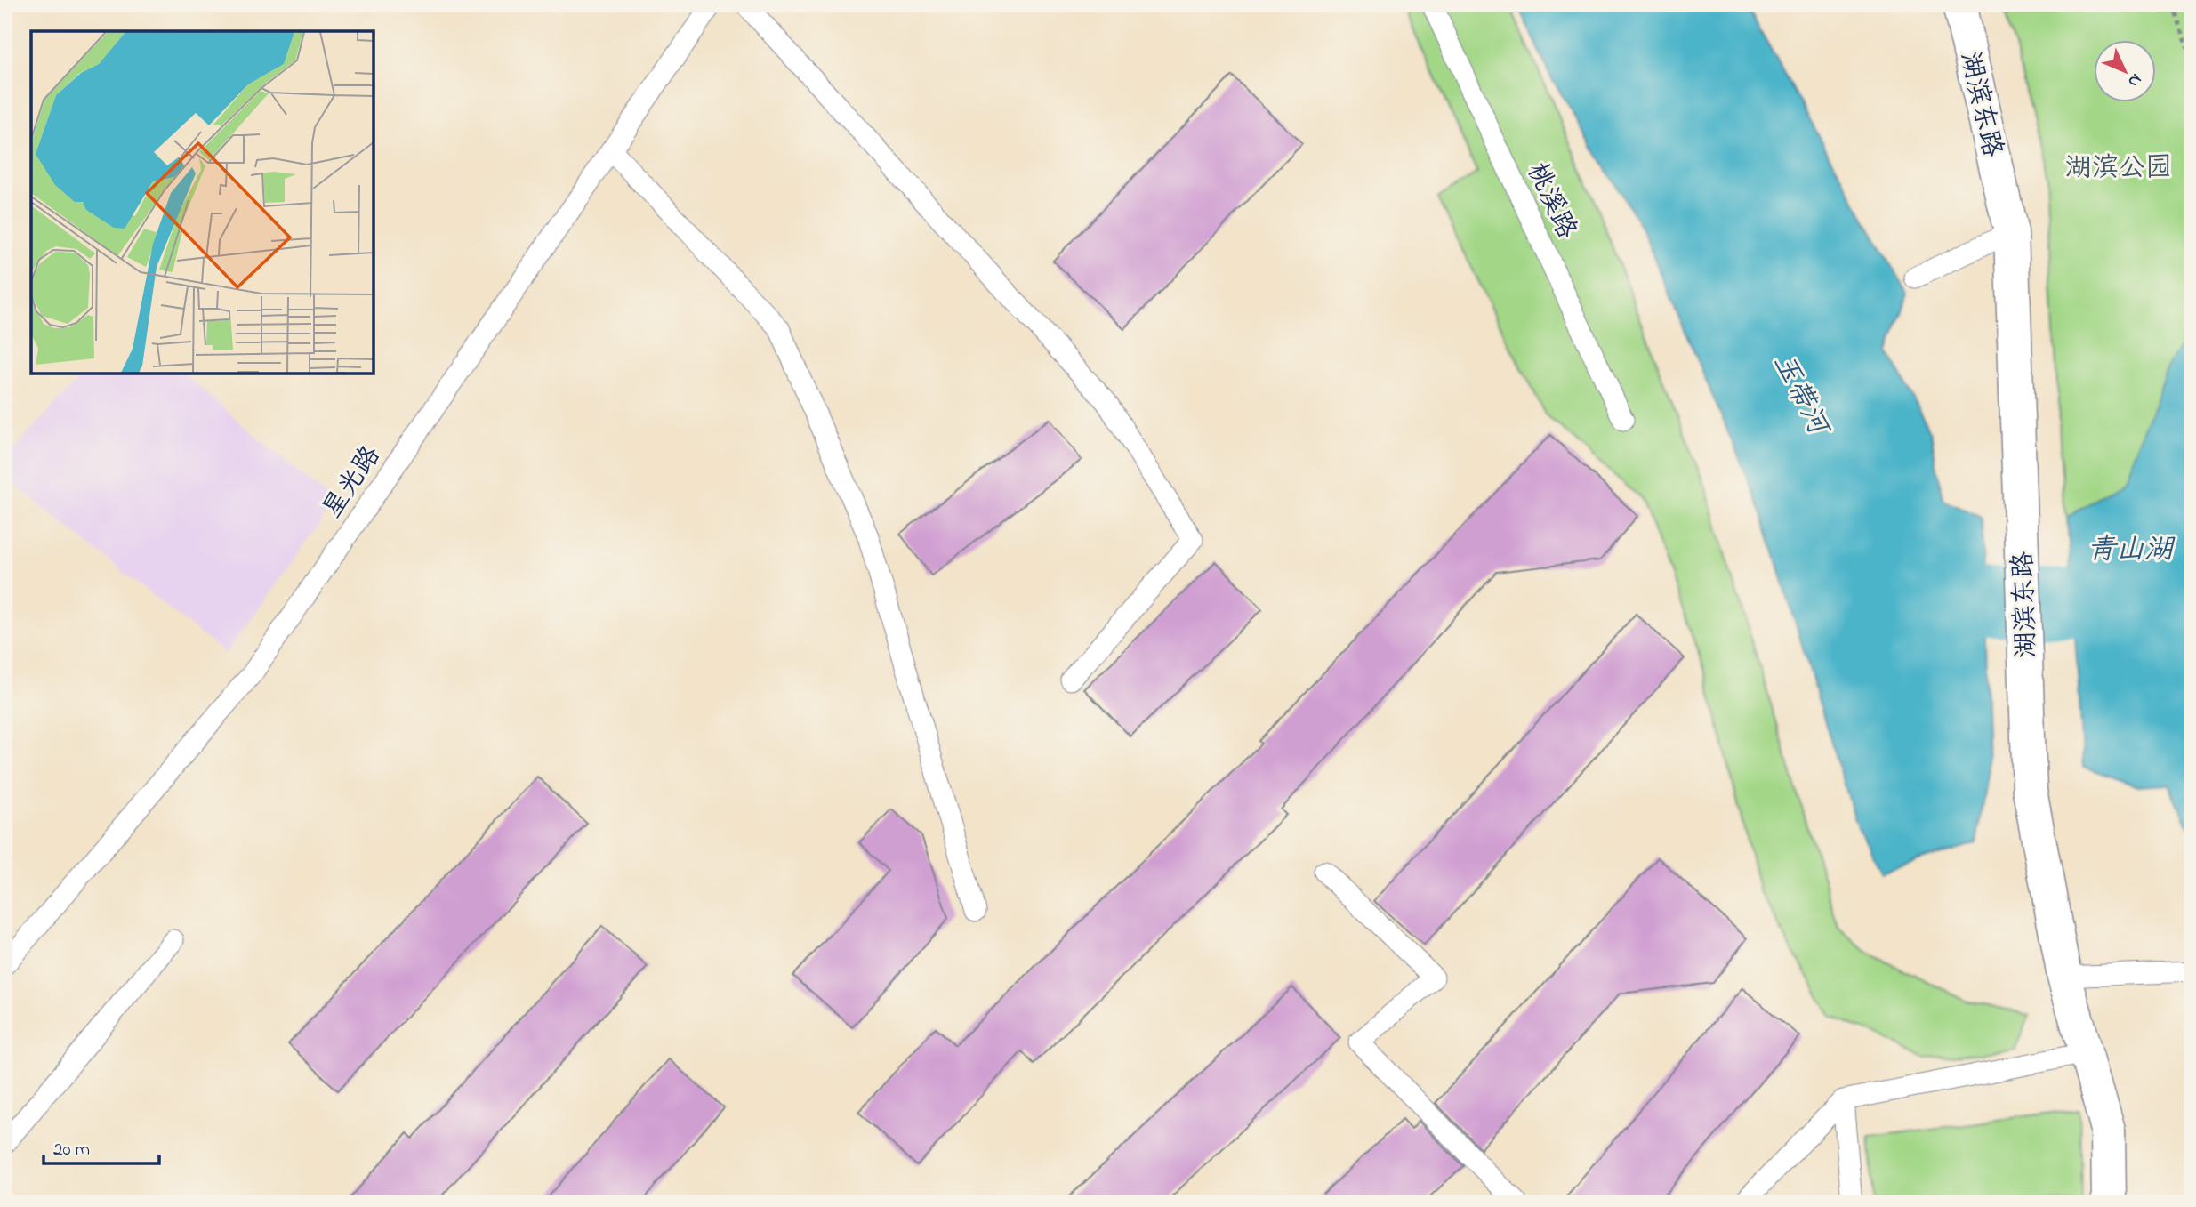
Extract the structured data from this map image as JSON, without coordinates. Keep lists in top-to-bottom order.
{
  "streets": {
    "street": ["湖滨东路"],
    "lane": ["桃溪路", "星光路"]
  },
  "water": ["玉带河", "青山湖"],
  "parks": ["湖滨公园"],
  "scale_bar": "20 m",
  "north": "bottom right"
}
